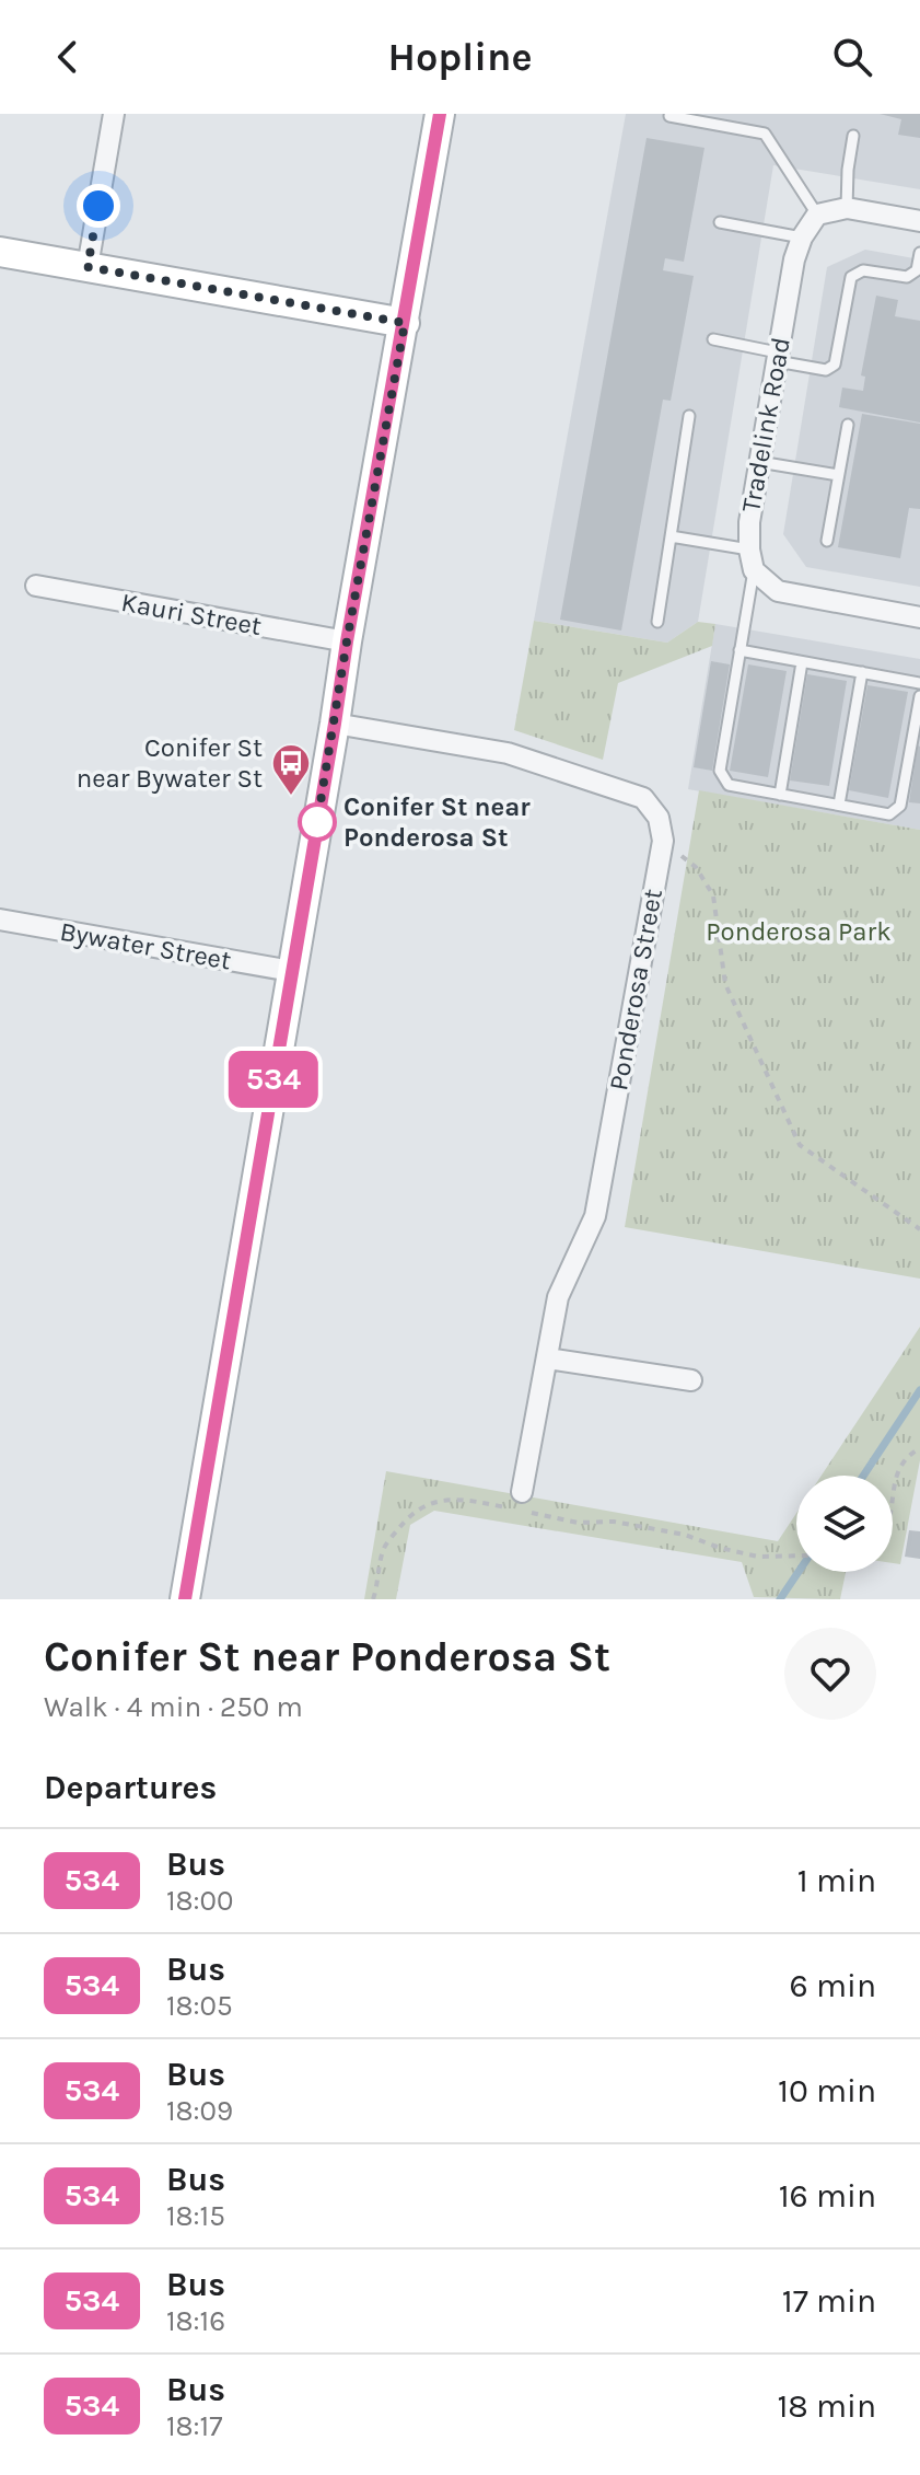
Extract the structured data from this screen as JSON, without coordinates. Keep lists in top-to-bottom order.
{
  "streets": {
    "street": [
      "Tradelink Road",
      "Kauri Street",
      "Bywater Street",
      "Ponderosa Street"
    ]
  },
  "parks": ["Ponderosa Park"],
  "places": {
    "bus stop": ["Conifer St near Bywater St"],
    "other": ["Conifer St near Ponderosa St"]
  },
  "lines": ["bus line 534"],
  "page": {
    "header": "Hopline",
    "on_map": "534",
    "heading": [
      ["Conifer St near Ponderosa St", "Walk · 4 min · 250 m"],
      "Departures"
    ],
    "list": [
      {
        "mark": "534",
        "name": "Bus",
        "note": "18:00",
        "value": "1 min"
      },
      {
        "mark": "534",
        "name": "Bus",
        "note": "18:05",
        "value": "6 min"
      },
      {
        "mark": "534",
        "name": "Bus",
        "note": "18:09",
        "value": "10 min"
      },
      {
        "mark": "534",
        "name": "Bus",
        "note": "18:15",
        "value": "16 min"
      },
      {
        "mark": "534",
        "name": "Bus",
        "note": "18:16",
        "value": "17 min"
      },
      {
        "mark": "534",
        "name": "Bus",
        "note": "18:17",
        "value": "18 min"
      }
    ]
  }
}
